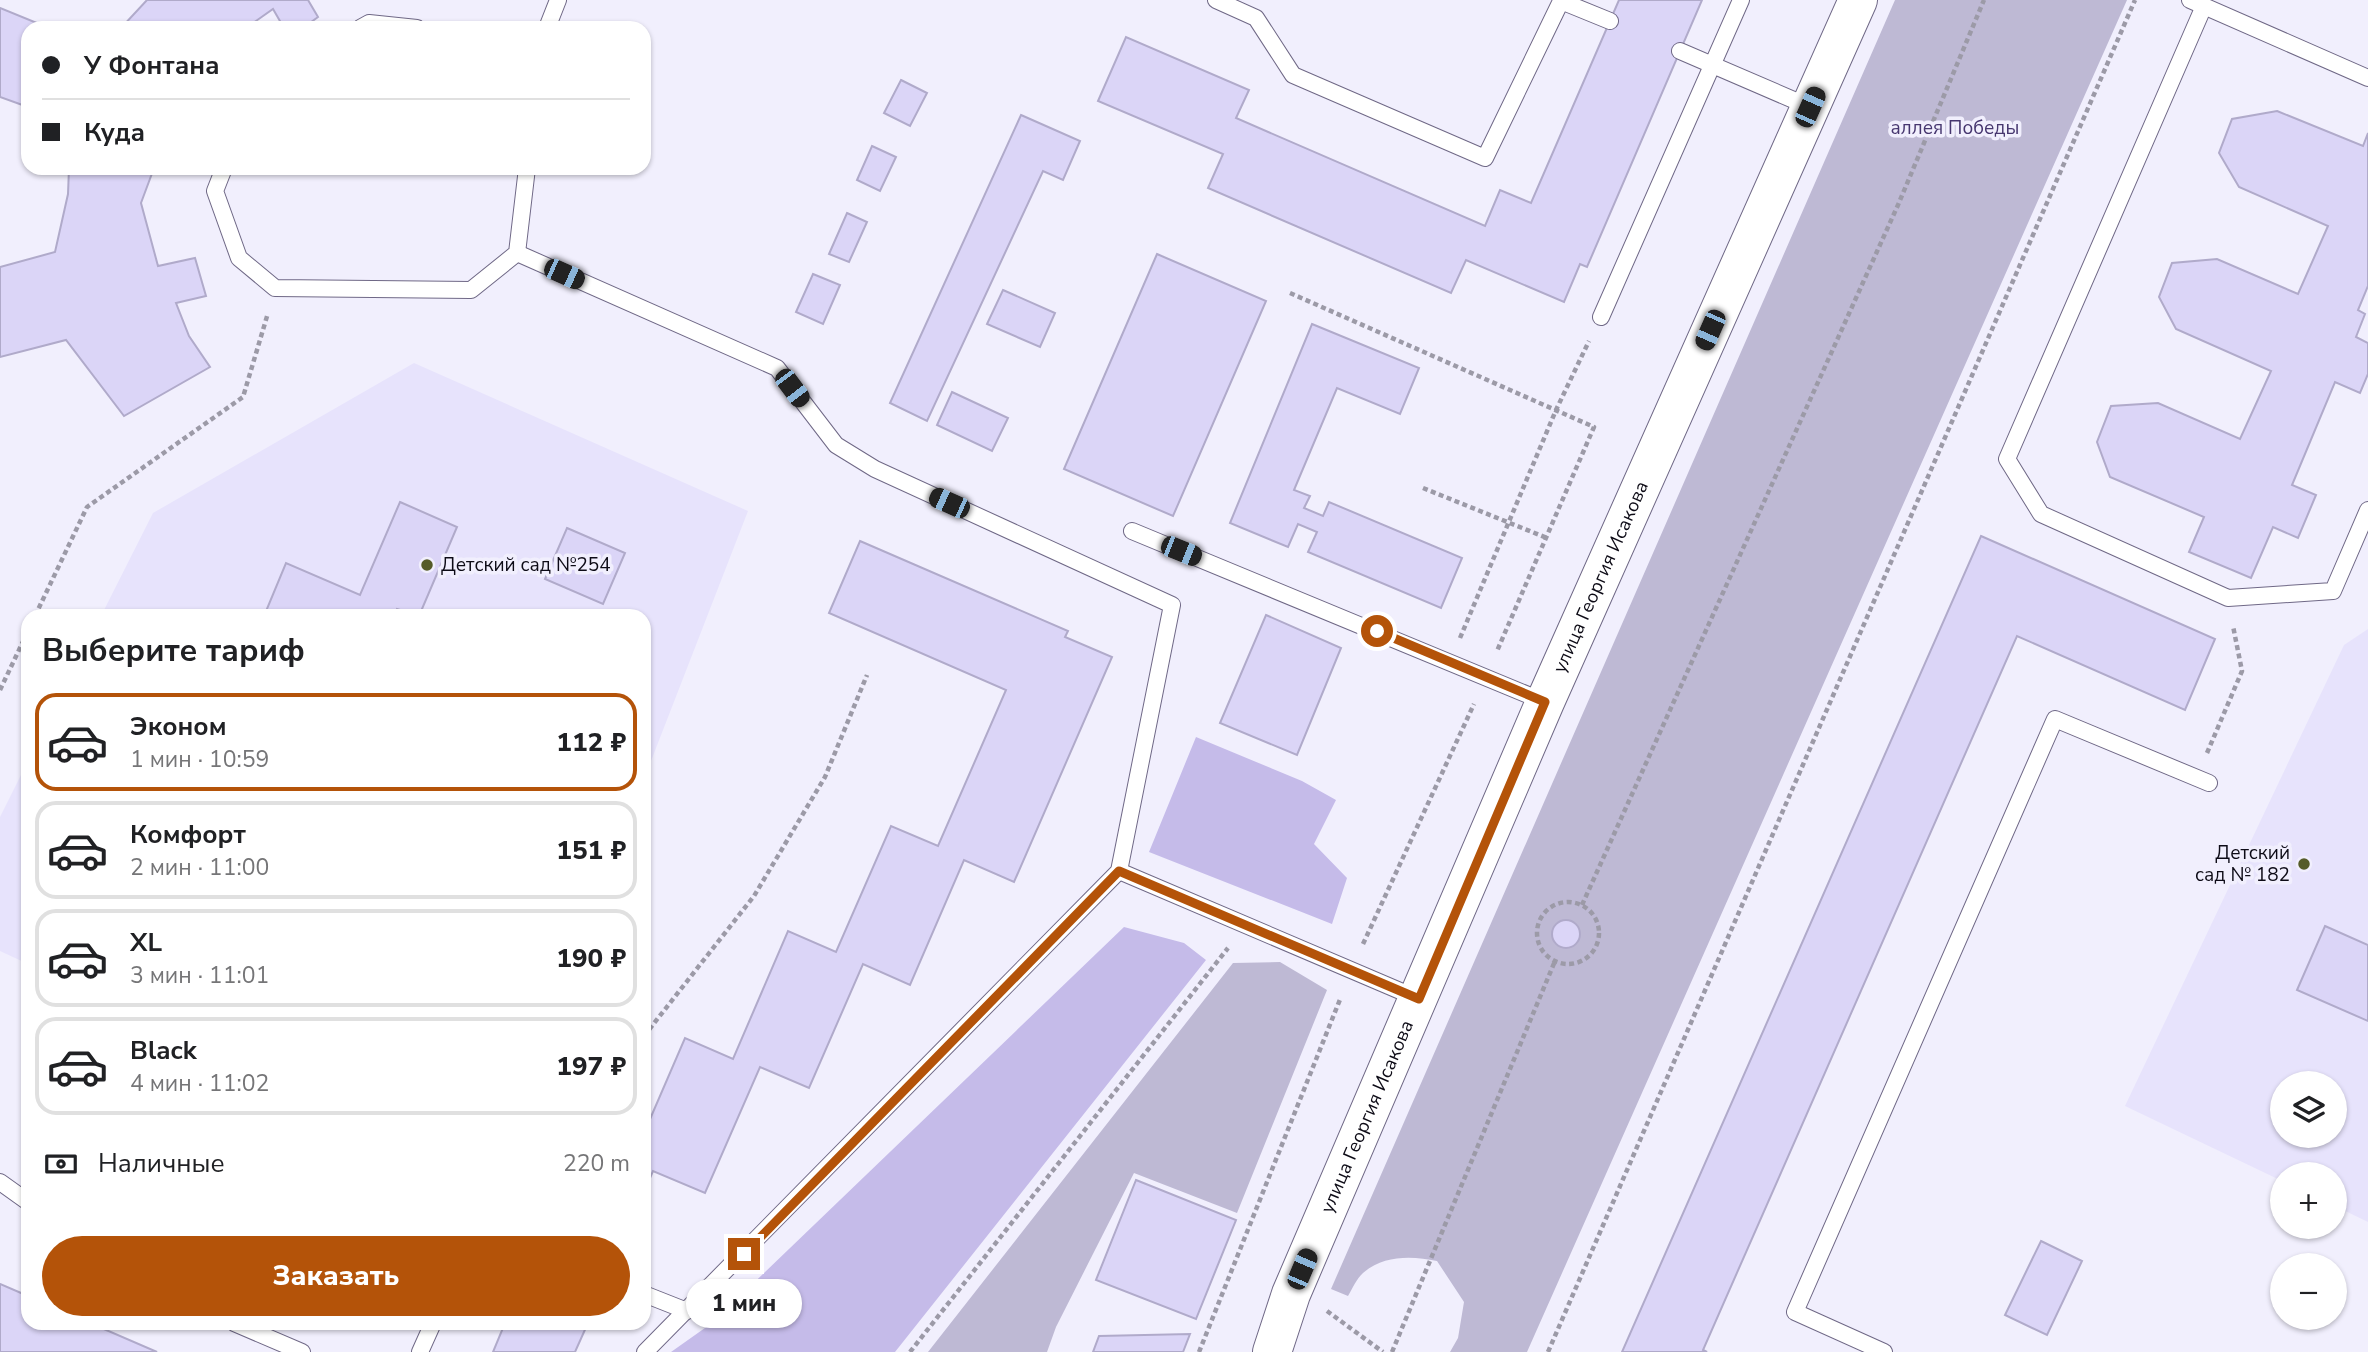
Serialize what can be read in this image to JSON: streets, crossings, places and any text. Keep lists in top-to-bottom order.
{
  "streets": {
    "street": ["улица Георгия Исакова"]
  },
  "parks": ["аллея Победы"],
  "places": ["Детский сад №254", "Детский сад № 182"],
  "page": {
    "banner": ["У Фонтана", "Куда"],
    "heading": "Выберите тариф",
    "list": [
      {
        "name": "Эконом",
        "note": "1 мин · 10:59",
        "value": "112 ₽"
      },
      {
        "name": "Комфорт",
        "note": "2 мин · 11:00",
        "value": "151 ₽"
      },
      {
        "name": "XL",
        "note": "3 мин · 11:01",
        "value": "190 ₽"
      },
      {
        "name": "Black",
        "note": "4 мин · 11:02",
        "value": "197 ₽"
      }
    ],
    "map_buttons": ["+", "−"],
    "pay": ["Наличные", "220 m"],
    "buttons": "Заказать",
    "bubble": "1 мин"
  }
}
